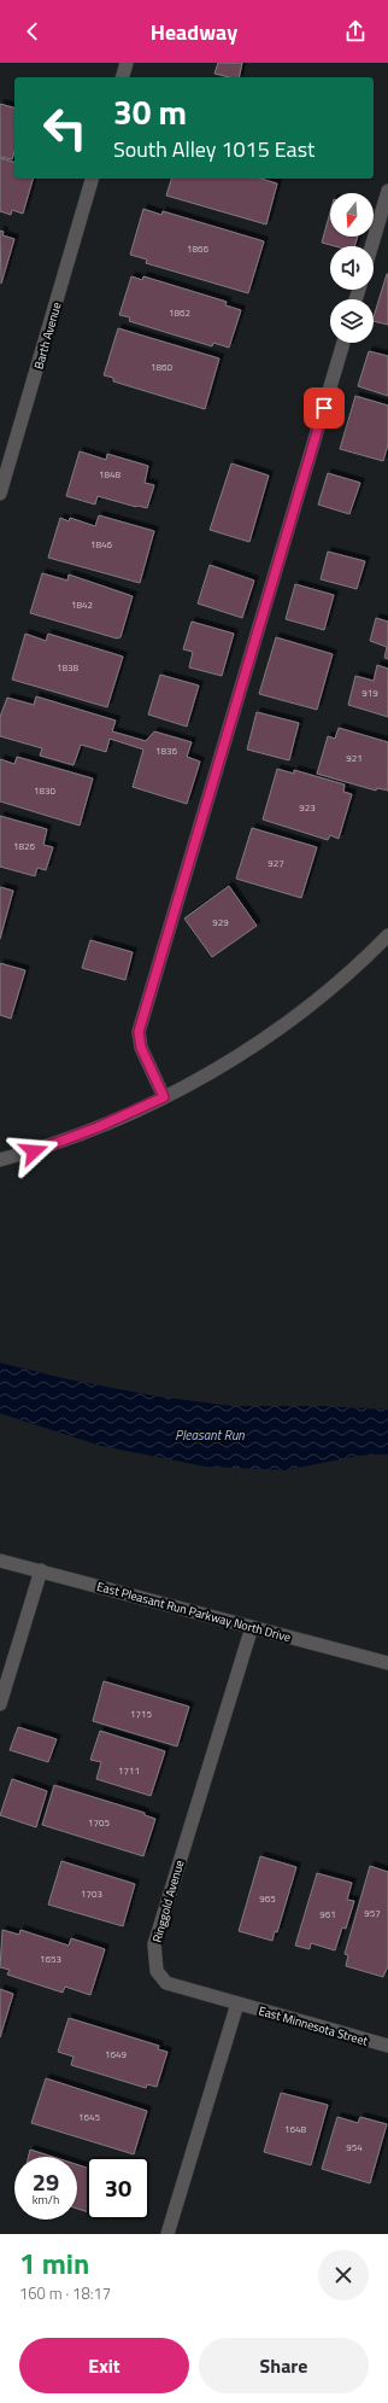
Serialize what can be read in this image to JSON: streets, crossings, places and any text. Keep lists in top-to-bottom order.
{
  "streets": {
    "street": [
      "Barth Avenue",
      "East Pleasant Run Parkway North Drive",
      "Ringgold Avenue",
      "East Minnesota Street"
    ]
  },
  "crossings": [
    ["East Pleasant Run Parkway North Drive", "Ringgold Avenue"],
    ["Ringgold Avenue", "East Minnesota Street"]
  ],
  "water": ["Pleasant Run"],
  "house_numbers": [
    "1866",
    "1862",
    "1860",
    "1848",
    "1846",
    "1842",
    "1838",
    "919",
    "1836",
    "921",
    "1830",
    "923",
    "1826",
    "927",
    "929",
    "1715",
    "1711",
    "1705",
    "1703",
    "965",
    "957",
    "961",
    "1653",
    "1649",
    "1645",
    "1648",
    "954"
  ],
  "north": "bottom",
  "page": {
    "header": "Headway",
    "turn": ["30 m", "South Alley 1015 East"],
    "speed": "29 km/h",
    "limit": "30",
    "heading": ["1 min", "160 m · 18:17"],
    "buttons": ["Exit", "Share"]
  }
}
